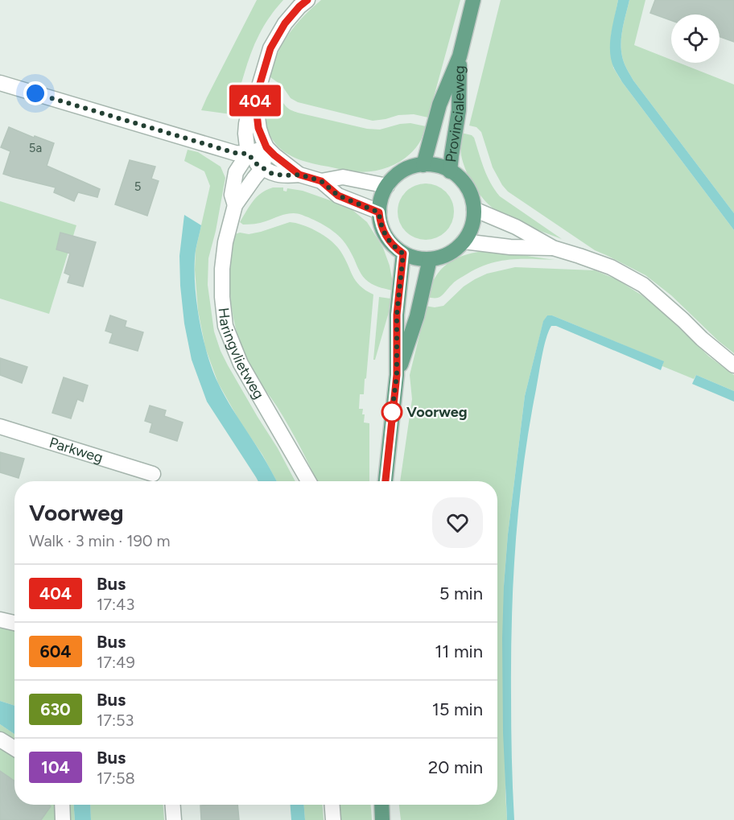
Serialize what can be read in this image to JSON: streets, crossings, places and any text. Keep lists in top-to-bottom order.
{
  "streets": {
    "main road": ["Provincialeweg"],
    "street": ["Haringvlietweg", "Parkweg"]
  },
  "places": ["Voorweg"],
  "lines": ["bus line 404"],
  "house_numbers": ["5a", "5"],
  "page": {
    "on_map": "404",
    "heading": ["Voorweg", "Walk · 3 min · 190 m"],
    "list": [
      {
        "mark": "404",
        "name": "Bus",
        "note": "17:43",
        "value": "5 min"
      },
      {
        "mark": "604",
        "name": "Bus",
        "note": "17:49",
        "value": "11 min"
      },
      {
        "mark": "630",
        "name": "Bus",
        "note": "17:53",
        "value": "15 min"
      },
      {
        "mark": "104",
        "name": "Bus",
        "note": "17:58",
        "value": "20 min"
      }
    ]
  }
}
